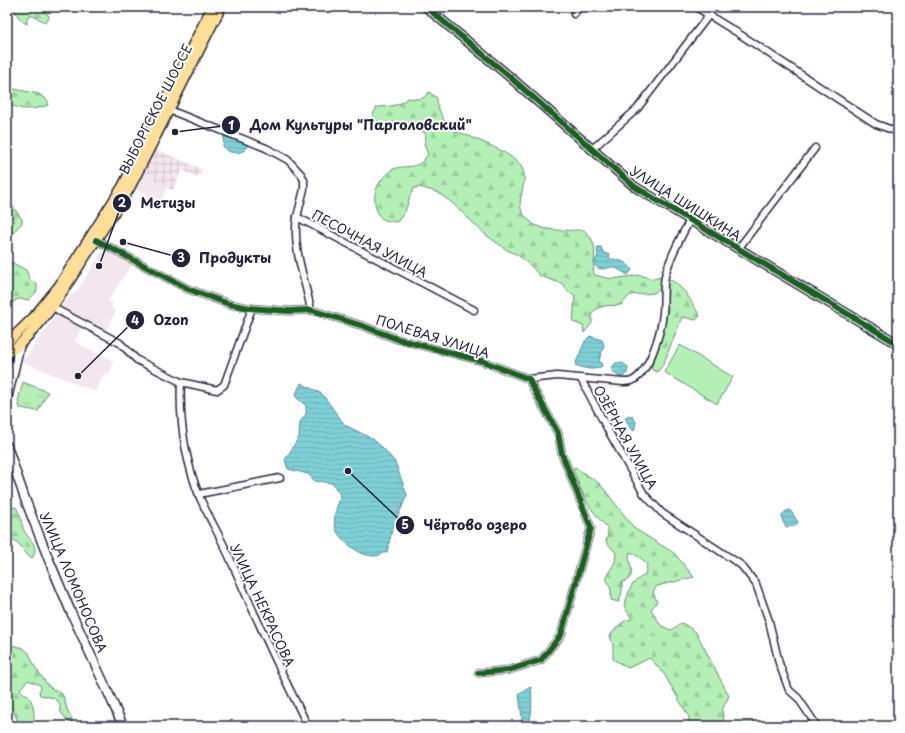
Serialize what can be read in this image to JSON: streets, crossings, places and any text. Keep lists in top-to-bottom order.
{
  "streets": {
    "main road": ["ВЫБОРГСКОЕ ШОССЕ"],
    "street": [
      "УЛИЦА ШИШКИНА",
      "ПЕСОЧНАЯ УЛИЦА",
      "ПОЛЕВАЯ УЛИЦА",
      "ОЗЁРНАЯ УЛИЦА",
      "УЛИЦА ЛОМОНОСОВА",
      "УЛИЦА НЕКРАСОВА"
    ]
  },
  "crossings": [
    ["ВЫБОРГСКОЕ ШОССЕ", "ПЕСОЧНАЯ УЛИЦА"],
    ["ВЫБОРГСКОЕ ШОССЕ", "ПОЛЕВАЯ УЛИЦА"]
  ],
  "places": [
    "Дом Культуры \"Парголовский\"",
    "Продукты",
    "Метизы",
    "Ozon",
    "Чёртово озеро"
  ]
}
